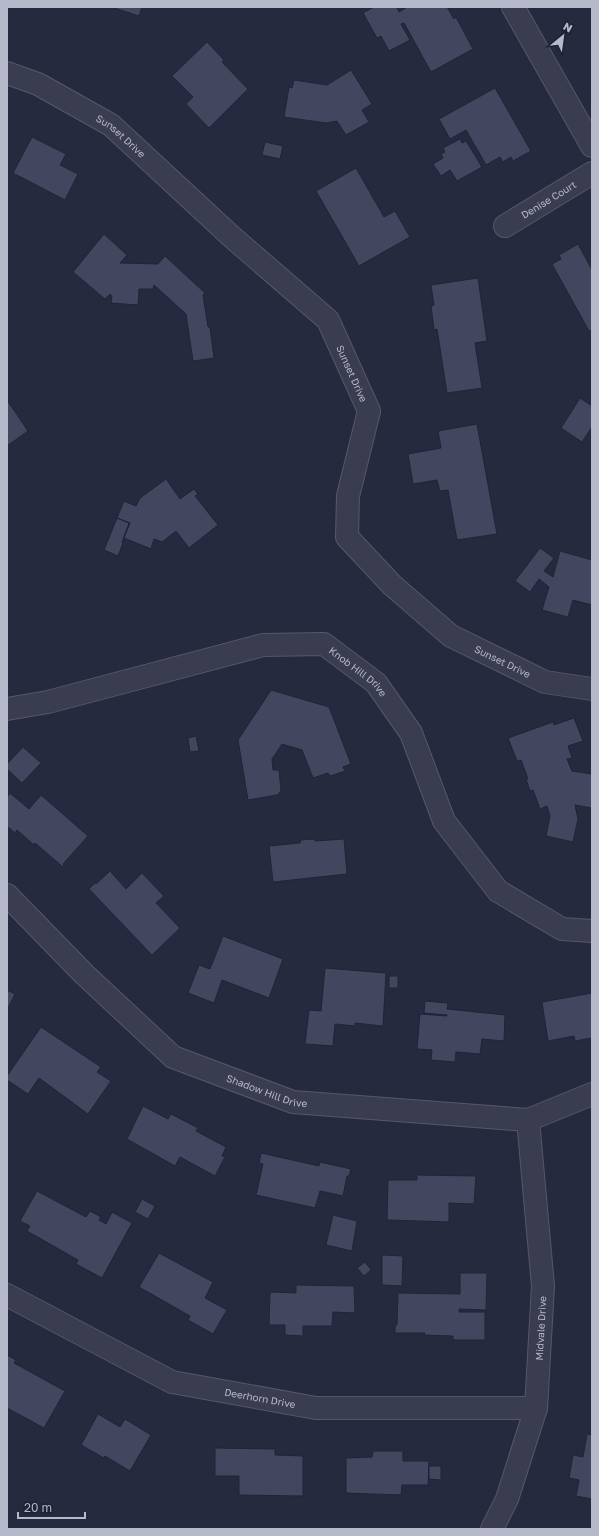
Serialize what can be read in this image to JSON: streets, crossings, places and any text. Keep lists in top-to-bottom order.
{
  "streets": {
    "street": [
      "Sunset Drive",
      "Denise Court",
      "Knob Hill Drive",
      "Shadow Hill Drive",
      "Midvale Drive",
      "Deerhorn Drive"
    ]
  },
  "crossings": [
    ["Shadow Hill Drive", "Midvale Drive"],
    ["Midvale Drive", "Deerhorn Drive"]
  ],
  "scale_bar": "20 m",
  "north": "top right"
}
